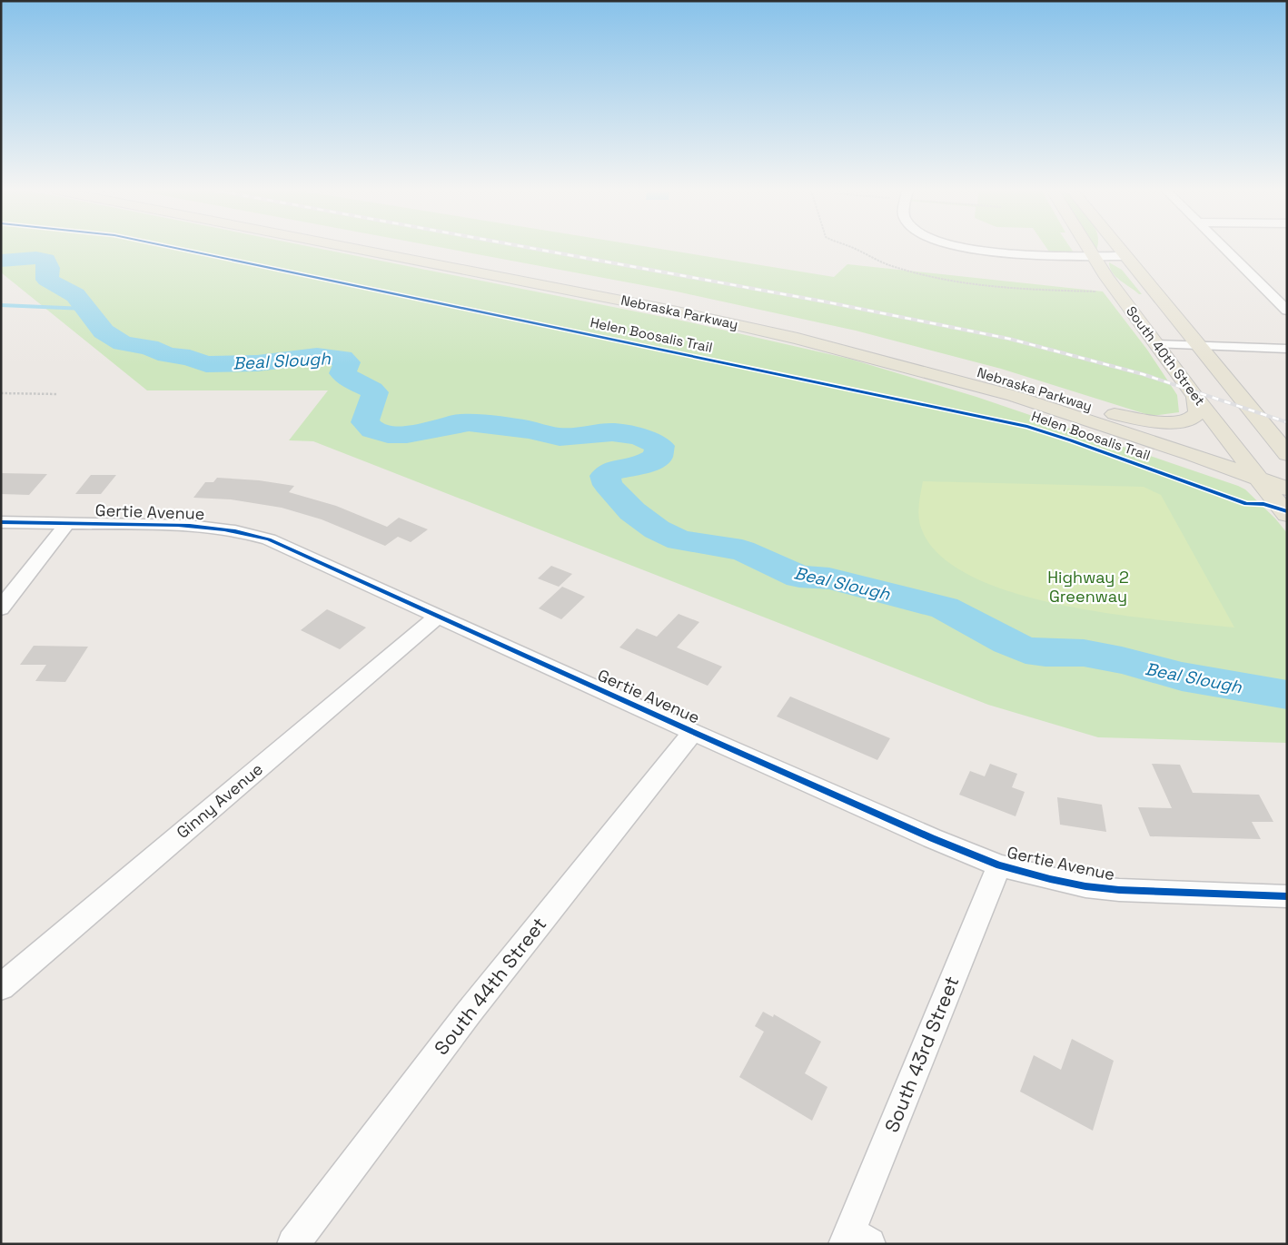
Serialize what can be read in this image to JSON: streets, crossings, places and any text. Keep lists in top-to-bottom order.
{
  "streets": {
    "main road": ["Nebraska Parkway", "South 40th Street"],
    "street": [
      "Gertie Avenue",
      "Ginny Avenue",
      "South 44th Street",
      "South 43rd Street"
    ],
    "cycle path": ["Helen Boosalis Trail"]
  },
  "crossings": [
    ["Nebraska Parkway", "South 40th Street"],
    ["Gertie Avenue", "Ginny Avenue"],
    ["Gertie Avenue", "South 44th Street"],
    ["Gertie Avenue", "South 43rd Street"]
  ],
  "water": ["Beal Slough"],
  "parks": ["Highway 2 Greenway"]
}
